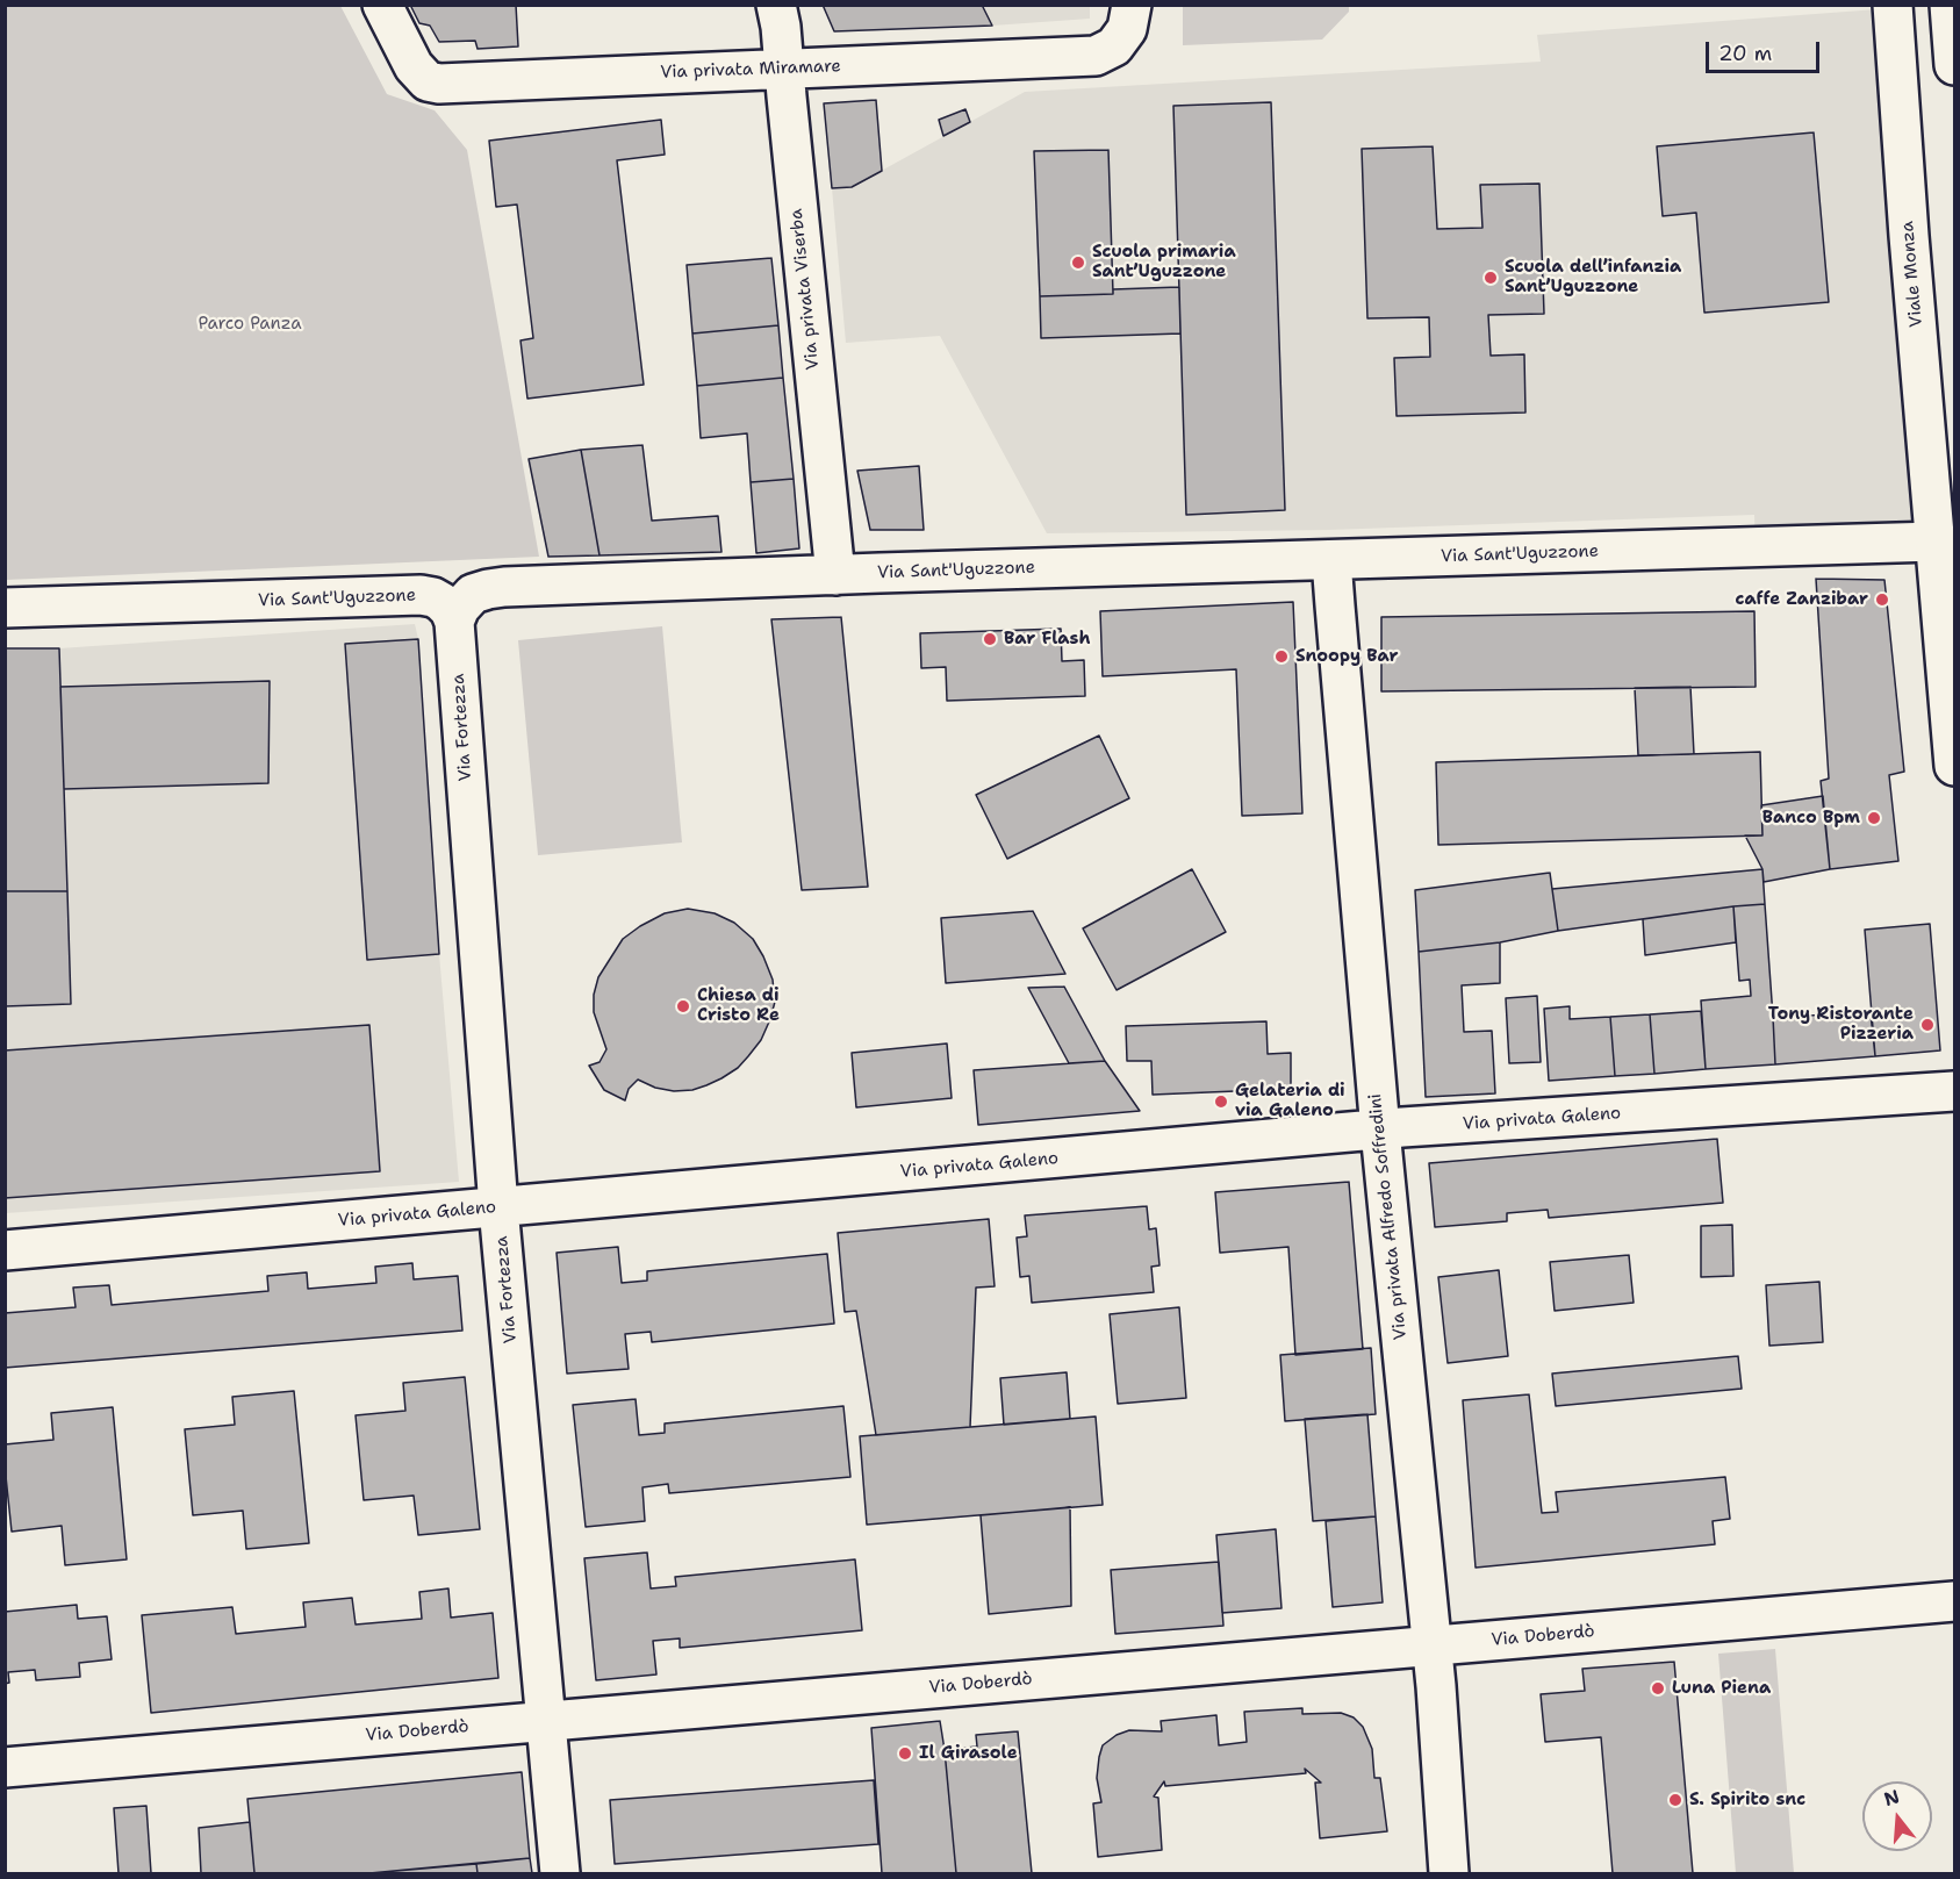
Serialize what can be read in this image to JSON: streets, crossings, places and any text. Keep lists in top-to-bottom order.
{
  "streets": {
    "street": [
      "Via privata Miramare",
      "Viale Monza",
      "Via privata Viserba",
      "Via Sant'Uguzzone",
      "Via Fortezza",
      "Via privata Galeno",
      "Via privata Alfredo Soffredini",
      "Via Doberdò"
    ]
  },
  "crossings": [
    ["Via privata Miramare", "Via privata Viserba"],
    ["Viale Monza", "Via Sant'Uguzzone"],
    ["Via privata Viserba", "Via Sant'Uguzzone"],
    ["Via Sant'Uguzzone", "Via Fortezza"],
    ["Via Sant'Uguzzone", "Via privata Alfredo Soffredini"],
    ["Via Fortezza", "Via privata Galeno"],
    ["Via Fortezza", "Via Doberdò"],
    ["Via privata Galeno", "Via privata Alfredo Soffredini"],
    ["Via privata Alfredo Soffredini", "Via Doberdò"]
  ],
  "parks": ["Parco Panza"],
  "places": [
    "Scuola primaria Sant’Uguzzone",
    "Scuola dell’infanzia Sant’Uguzzone",
    "caffe Zanzibar",
    "Bar Flash",
    "Snoopy Bar",
    "Banco Bpm",
    "Chiesa di Cristo Re",
    "Tony Ristorante Pizzeria",
    "Gelateria di via Galeno",
    "Luna Piena",
    "Il Girasole",
    "S. Spirito snc"
  ],
  "scale_bar": "20 m",
  "north": "top"
}
